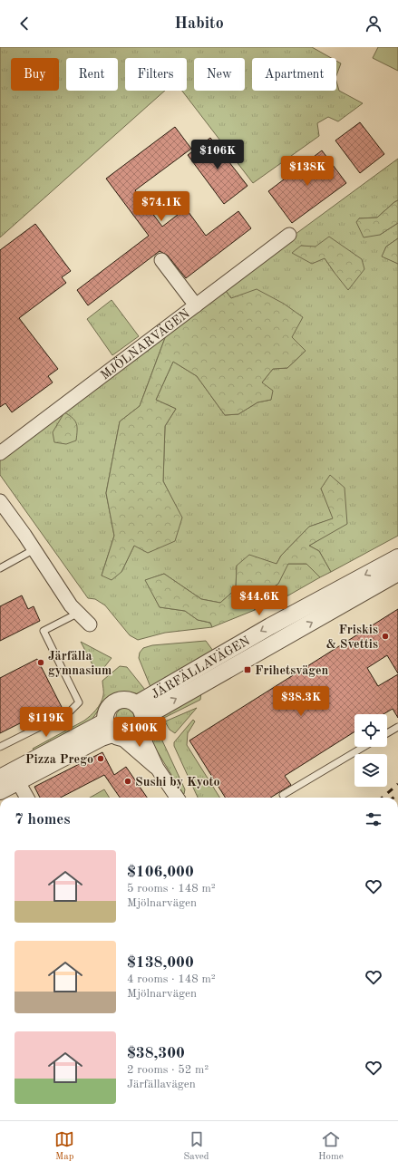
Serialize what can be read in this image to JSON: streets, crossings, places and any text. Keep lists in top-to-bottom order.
{
  "streets": {
    "street": ["MJÖLNARVÄGEN", "JÄRFÄLLAVÄGEN"]
  },
  "places": {
    "other": [
      "Friskis & Svettis",
      "Järfälla gymnasium",
      "Pizza Prego",
      "Sushi by Kyoto"
    ],
    "transit": ["Frihetsvägen"]
  },
  "page": {
    "header": "Habito",
    "chip": [
      "Buy",
      "Rent",
      "Filters",
      "New",
      "Apartment"
    ],
    "price": [
      "$106K",
      "$138K",
      "$74.1K",
      "$44.6K",
      "$38.3K",
      "$119K",
      "$100K"
    ],
    "heading": "7 homes",
    "list": [
      {
        "name": "$106,000",
        "note": "5 rooms · 148 m² · Mjölnarvägen"
      },
      {
        "name": "$138,000",
        "note": "4 rooms · 148 m² · Mjölnarvägen"
      },
      {
        "name": "$38,300",
        "note": "2 rooms · 52 m² · Järfällavägen"
      }
    ],
    "tabs": ["Map", "Saved", "Home"]
  }
}
